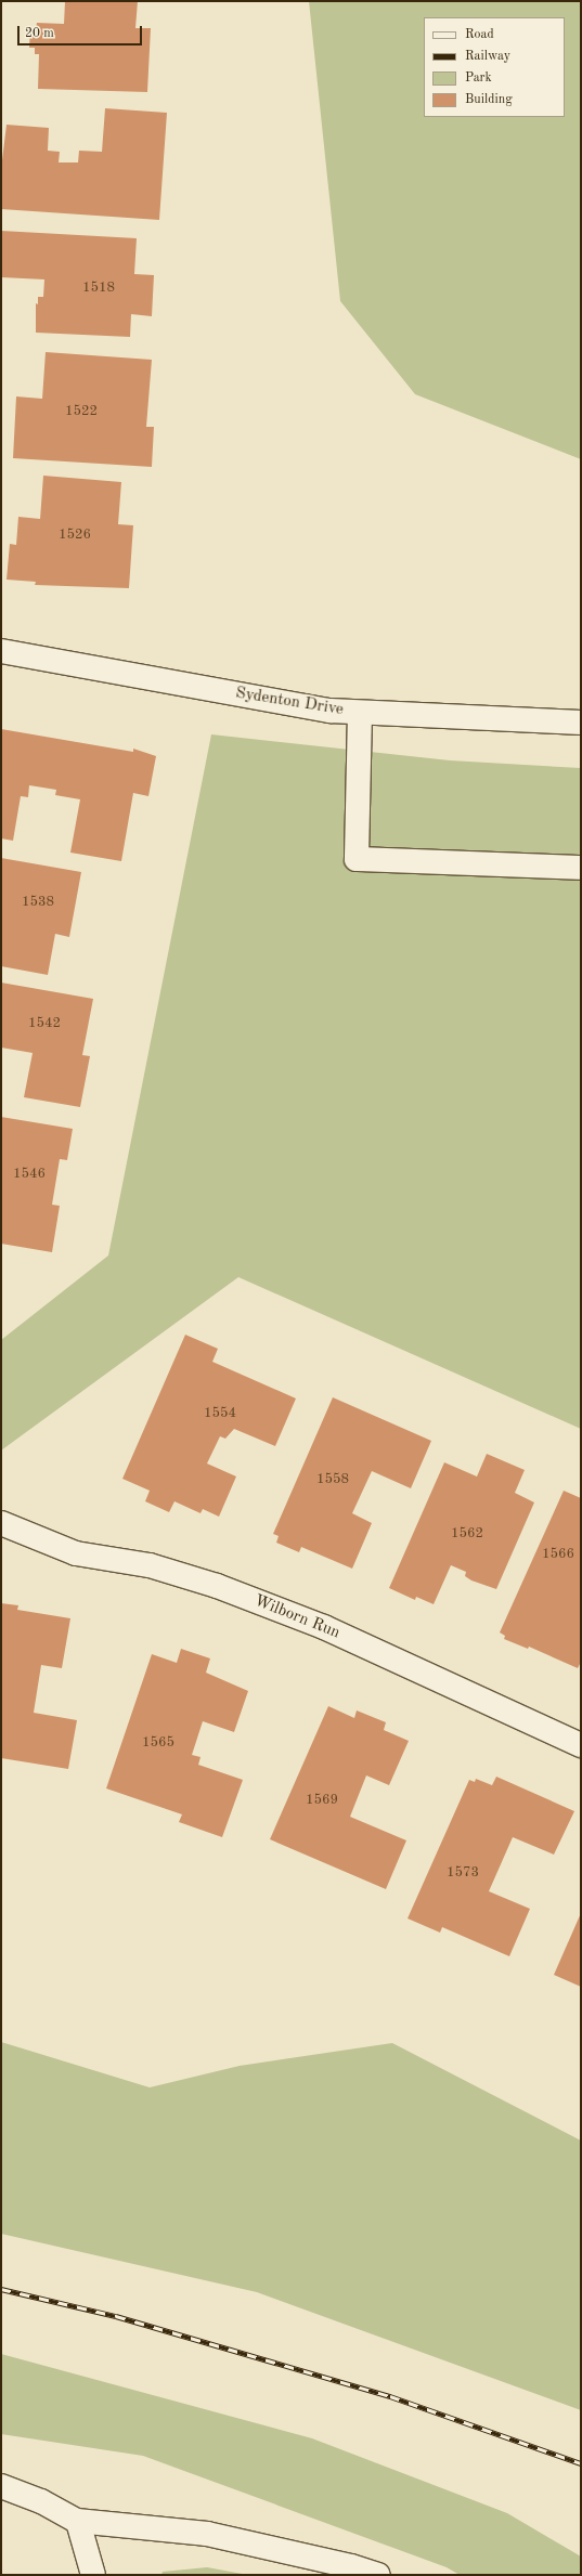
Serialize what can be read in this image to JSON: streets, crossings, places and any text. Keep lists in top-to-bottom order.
{
  "streets": {
    "street": ["Sydenton Drive", "Wilborn Run"]
  },
  "house_numbers": [
    "1518",
    "1522",
    "1526",
    "1538",
    "1542",
    "1546",
    "1554",
    "1558",
    "1562",
    "1566",
    "1565",
    "1569",
    "1573"
  ],
  "legend": [
    "Road",
    "Railway",
    "Park",
    "Building"
  ],
  "scale_bar": "20 m"
}
